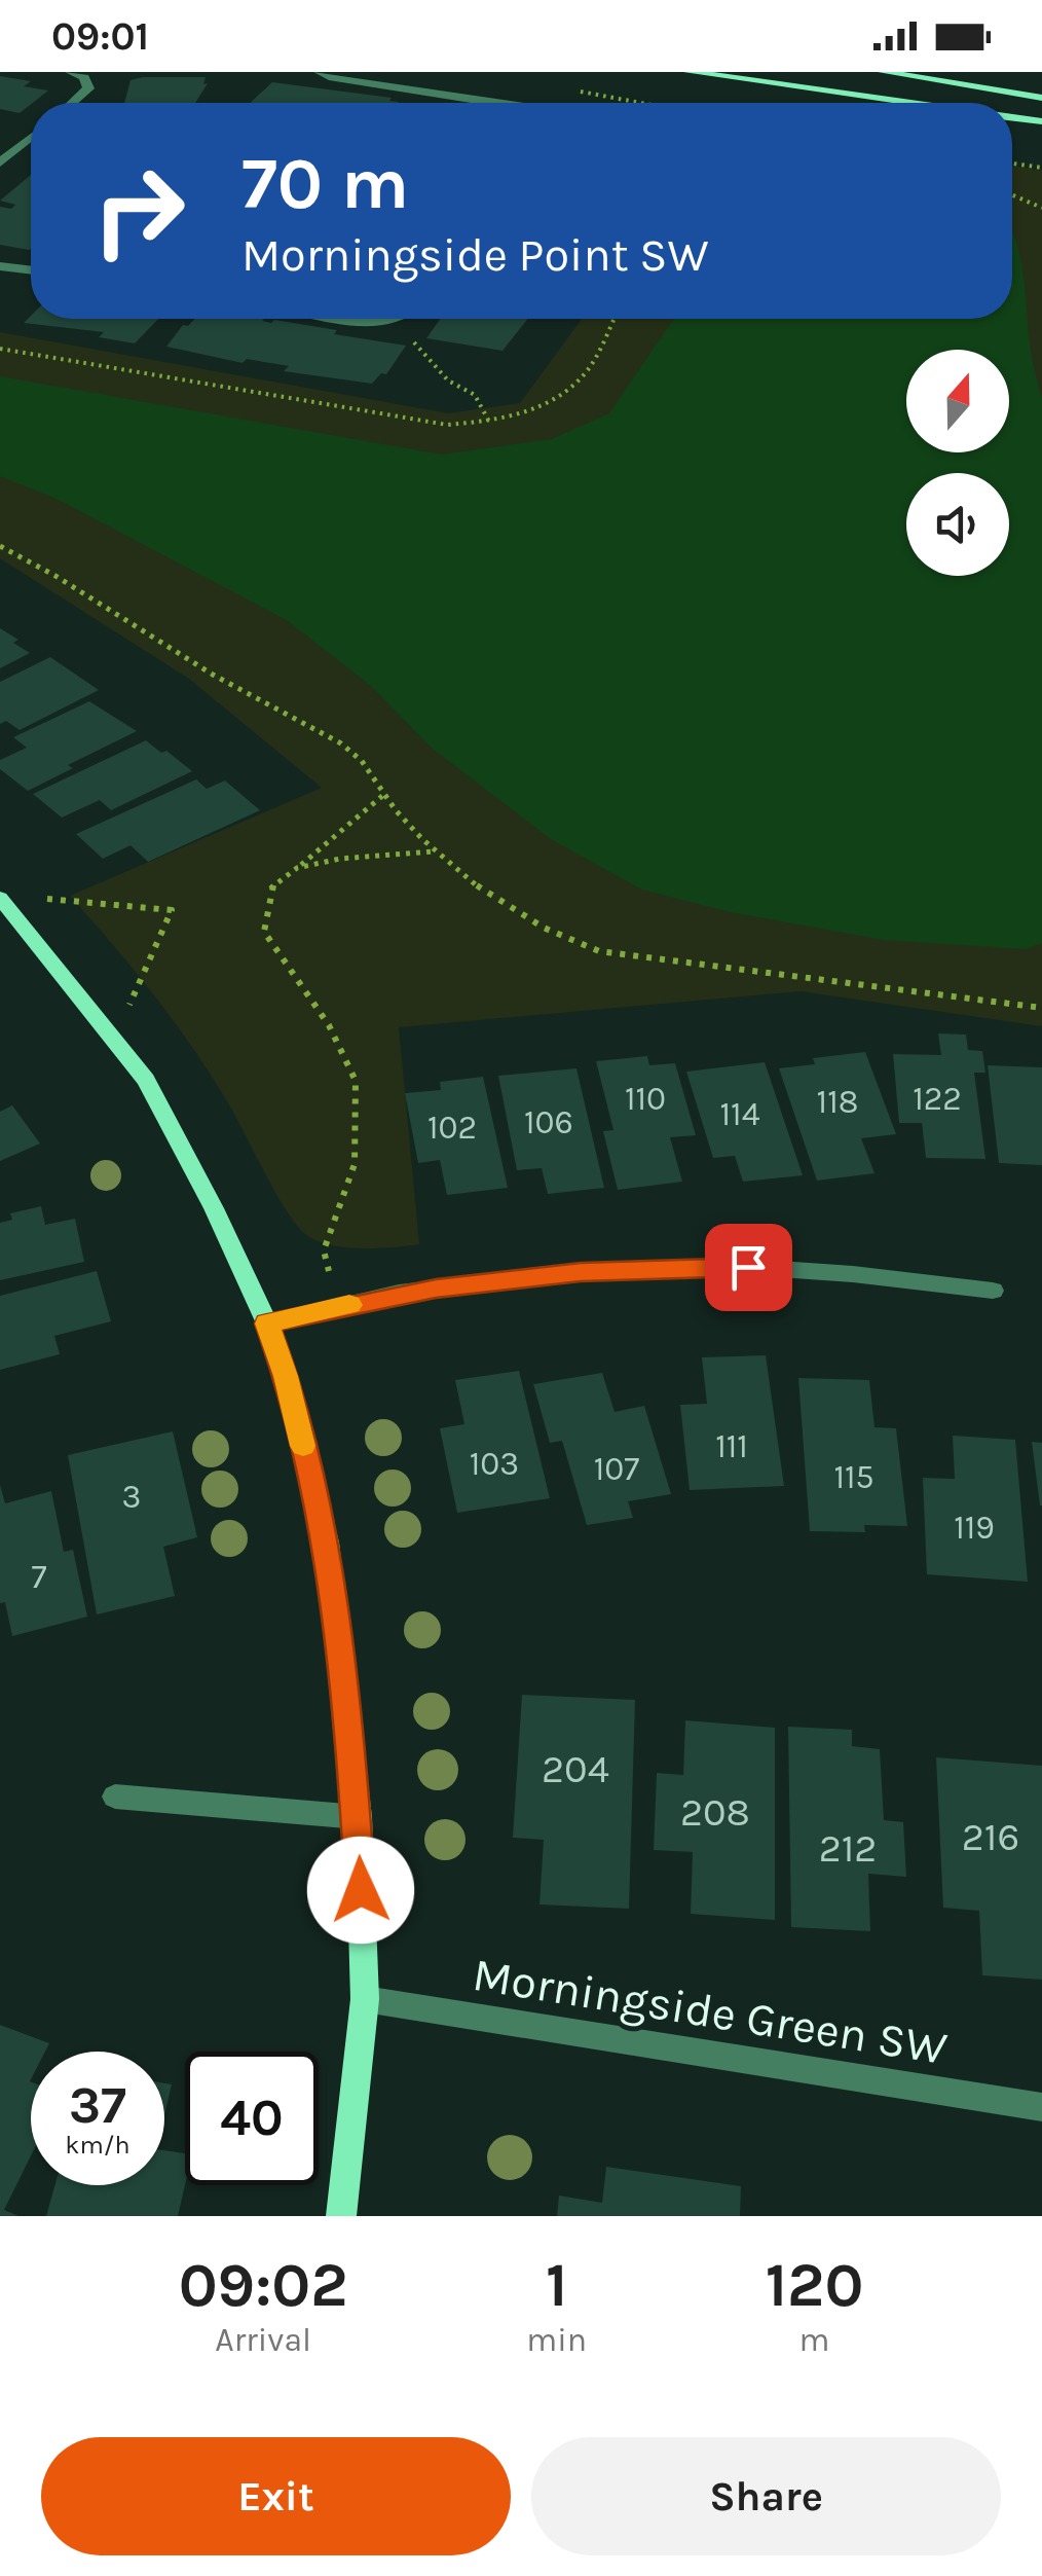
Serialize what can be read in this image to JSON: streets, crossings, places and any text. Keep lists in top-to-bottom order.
{
  "streets": {
    "street": ["Morningside Green SW"]
  },
  "house_numbers": [
    "110",
    "122",
    "118",
    "114",
    "106",
    "102",
    "111",
    "103",
    "107",
    "115",
    "3",
    "119",
    "7",
    "204",
    "208",
    "216",
    "212"
  ],
  "north": "top",
  "page": {
    "status": "09:01",
    "turn": ["70 m", "Morningside Point SW"],
    "speed": "37 km/h",
    "limit": "40",
    "eta": [
      "09:02",
      "Arrival",
      "1",
      "min",
      "120",
      "m"
    ],
    "buttons": ["Exit", "Share"]
  }
}
